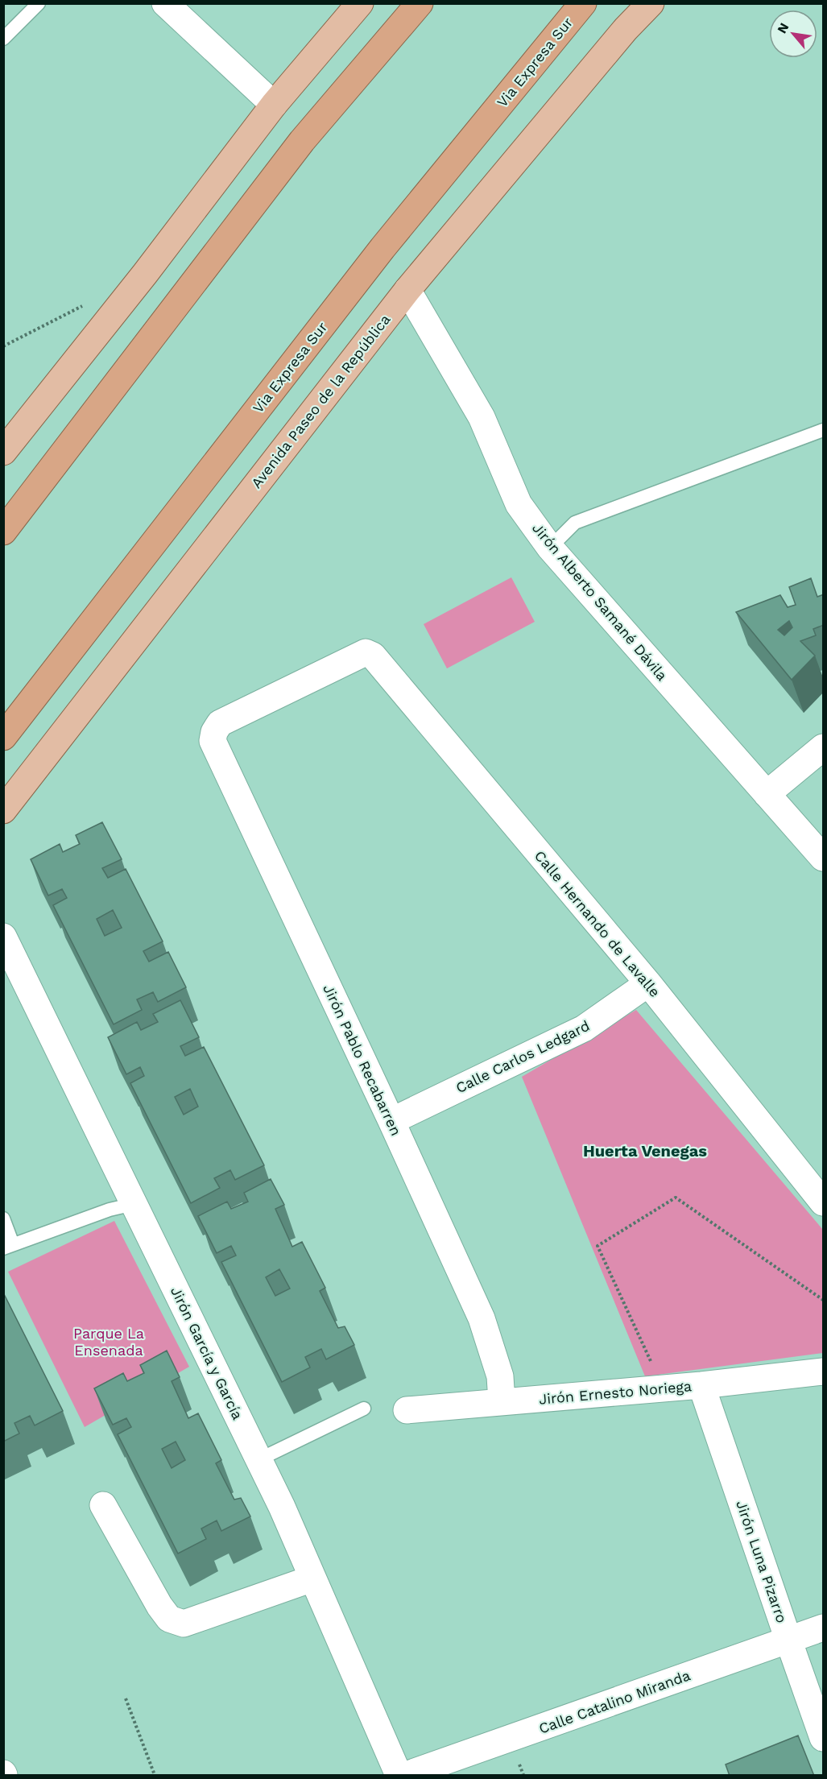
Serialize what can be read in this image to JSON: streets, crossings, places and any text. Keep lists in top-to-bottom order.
{
  "streets": {
    "highway": ["Via Expresa Sur"],
    "main road": ["Avenida Paseo de la República"],
    "street": [
      "Jirón Alberto Samané Dávila",
      "Calle Hernando de Lavalle",
      "Calle Carlos Ledgard",
      "Jirón Pablo Recabarren",
      "Jirón García y García",
      "Jirón Ernesto Noriega",
      "Jirón Luna Pizarro",
      "Calle Catalino Miranda"
    ]
  },
  "crossings": [
    ["Avenida Paseo de la República", "Jirón Alberto Samané Dávila"],
    ["Calle Hernando de Lavalle", "Calle Carlos Ledgard"],
    ["Calle Hernando de Lavalle", "Jirón Pablo Recabarren"],
    ["Calle Carlos Ledgard", "Jirón Pablo Recabarren"],
    ["Jirón Pablo Recabarren", "Jirón Ernesto Noriega"],
    ["Jirón Ernesto Noriega", "Jirón Luna Pizarro"],
    ["Jirón Luna Pizarro", "Calle Catalino Miranda"]
  ],
  "districts": ["Huerta Venegas"],
  "parks": ["Parque La Ensenada"],
  "north": "top left"
}
